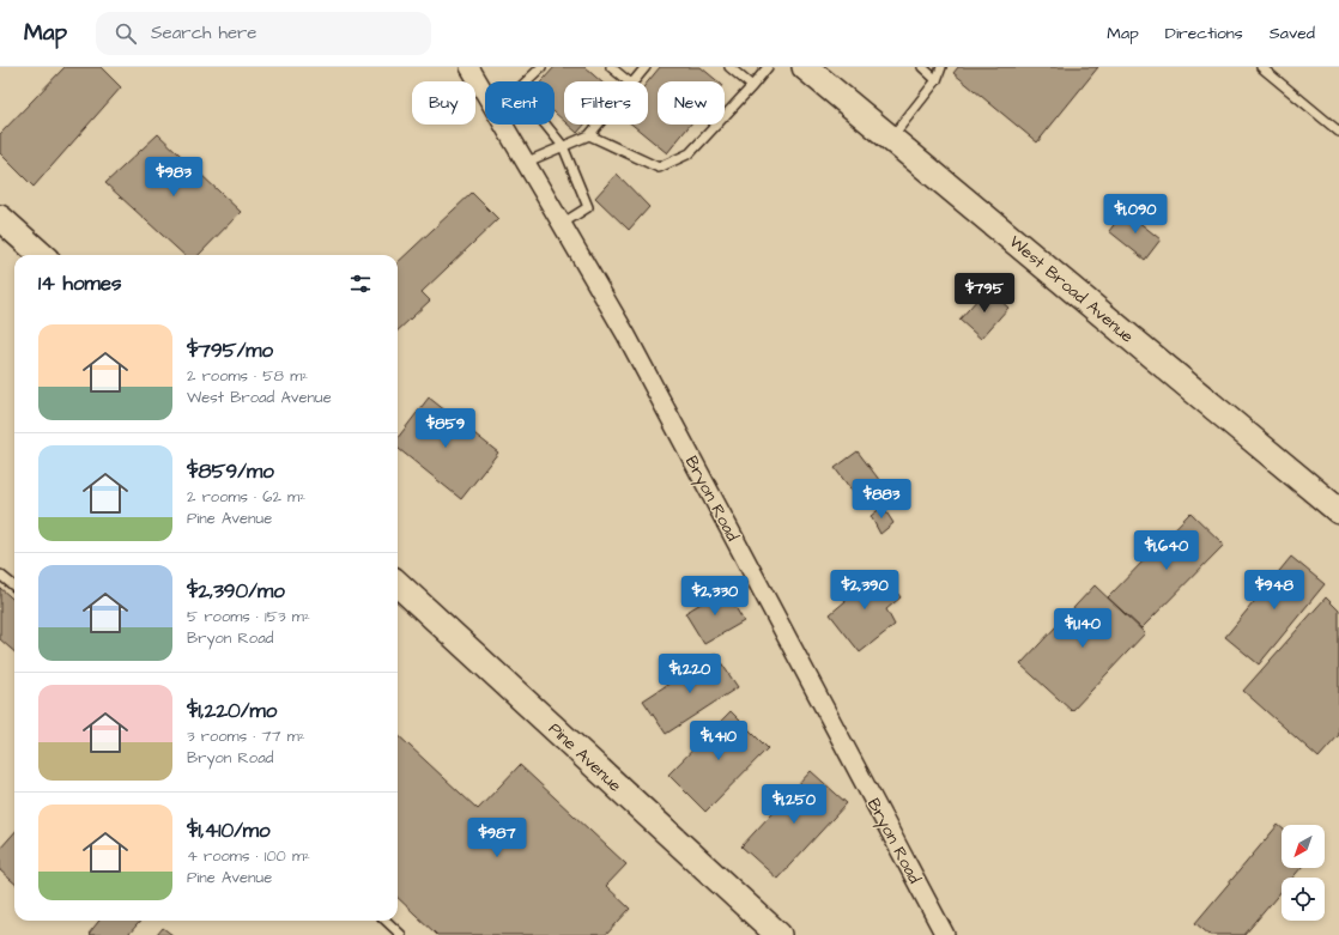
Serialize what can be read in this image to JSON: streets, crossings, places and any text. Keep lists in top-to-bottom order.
{
  "streets": {
    "main road": ["West Broad Avenue", "Pine Avenue"],
    "street": ["Bryon Road"]
  },
  "north": "bottom left",
  "page": {
    "header": "Map",
    "search": "Search here",
    "nav": ["Map", "Directions", "Saved"],
    "chip": [
      "Buy",
      "Rent",
      "Filters",
      "New"
    ],
    "price": [
      "$983",
      "$1,090",
      "$795",
      "$859",
      "$883",
      "$1,640",
      "$2,390",
      "$948",
      "$2,330",
      "$1,140",
      "$1,220",
      "$1,410",
      "$1,250",
      "$987"
    ],
    "heading": "14 homes",
    "list": [
      {
        "name": "$795/mo",
        "note": "2 rooms · 58 m² · West Broad Avenue"
      },
      {
        "name": "$859/mo",
        "note": "2 rooms · 62 m² · Pine Avenue"
      },
      {
        "name": "$2,390/mo",
        "note": "5 rooms · 153 m² · Bryon Road"
      },
      {
        "name": "$1,220/mo",
        "note": "3 rooms · 77 m² · Bryon Road"
      },
      {
        "name": "$1,410/mo",
        "note": "4 rooms · 100 m² · Pine Avenue"
      }
    ]
  }
}
